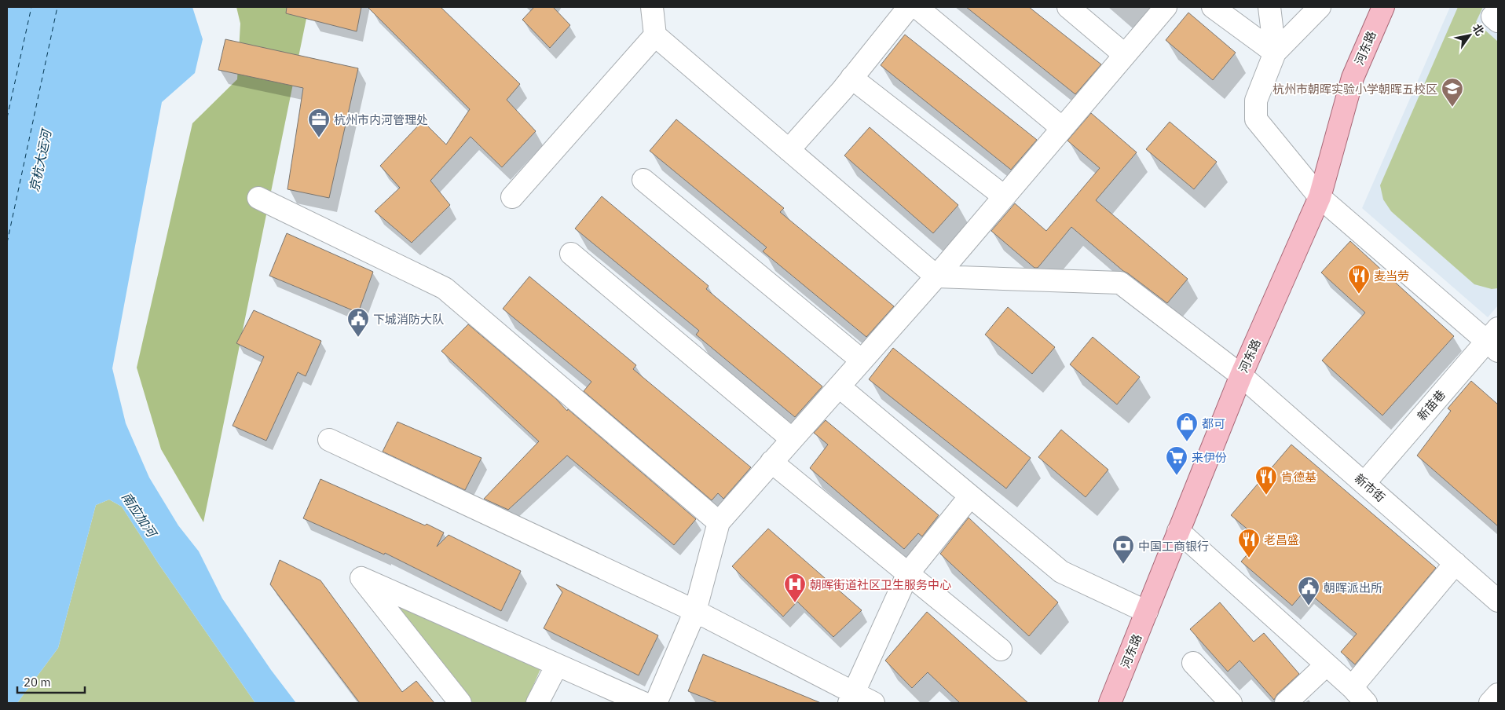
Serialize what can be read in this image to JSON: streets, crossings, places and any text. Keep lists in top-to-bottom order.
{
  "streets": {
    "main road": ["河东路"],
    "street": ["新苗巷", "新市街"]
  },
  "crossings": [
    ["河东路", "新市街"],
    ["新苗巷", "新市街"]
  ],
  "water": ["京杭大运河", "南应加河"],
  "places": {
    "school or university": ["杭州市朝晖实验小学朝晖五校区"],
    "office": ["杭州市内河管理处"],
    "restaurant": ["麦当劳", "肯德基", "老昌盛"],
    "public building": ["下城消防大队", "朝晖派出所"],
    "shop": ["都可"],
    "supermarket": ["来伊份"],
    "bank": ["中国工商银行"],
    "hospital": ["朝晖街道社区卫生服务中心"]
  },
  "scale_bar": "20 m",
  "north": "top right"
}
